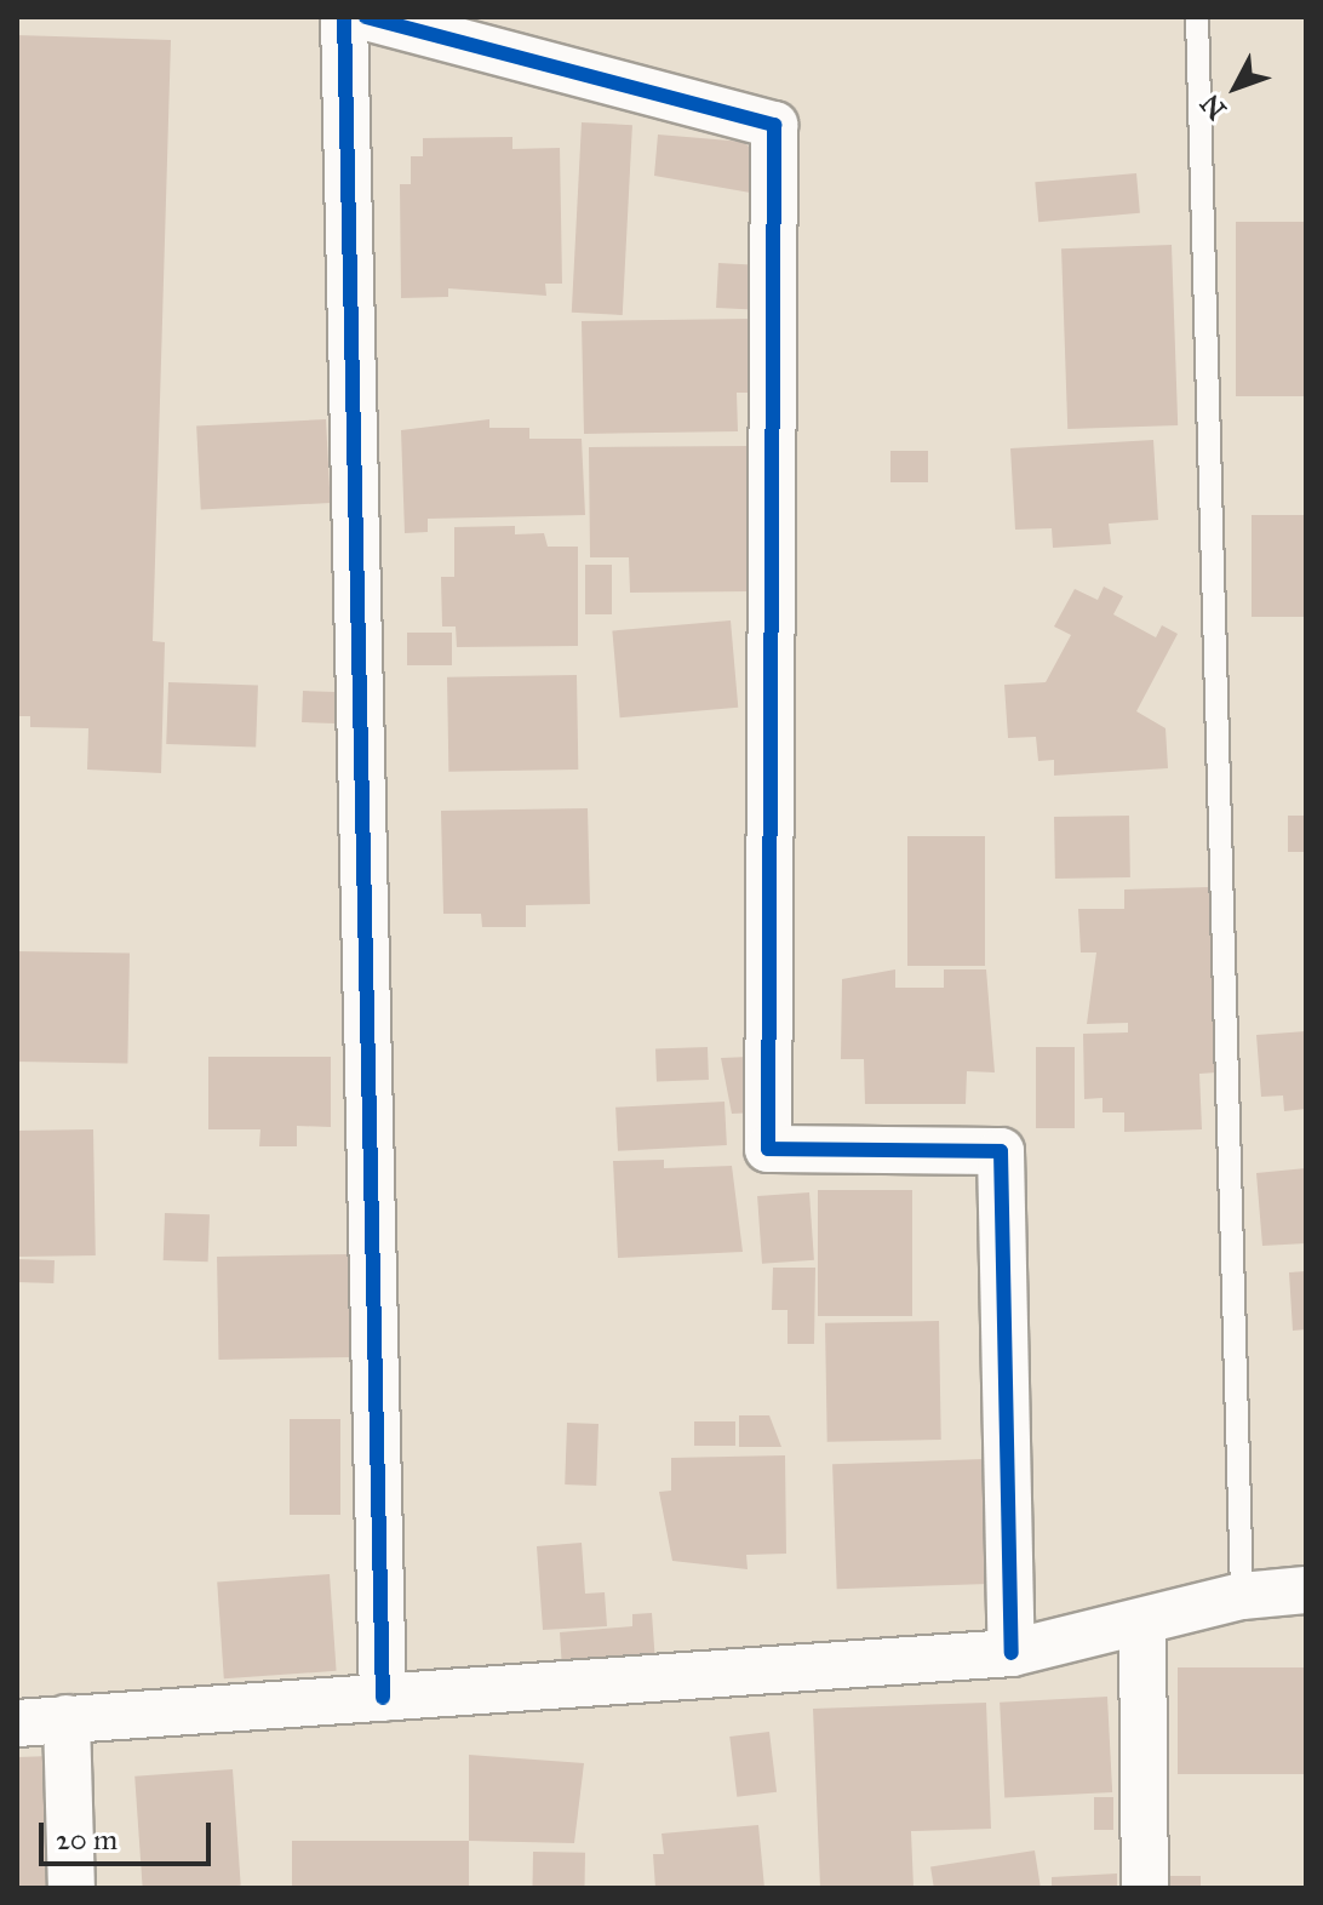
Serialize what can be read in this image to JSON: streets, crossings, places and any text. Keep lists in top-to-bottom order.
{
  "scale_bar": "20 m",
  "north": "bottom left"
}
